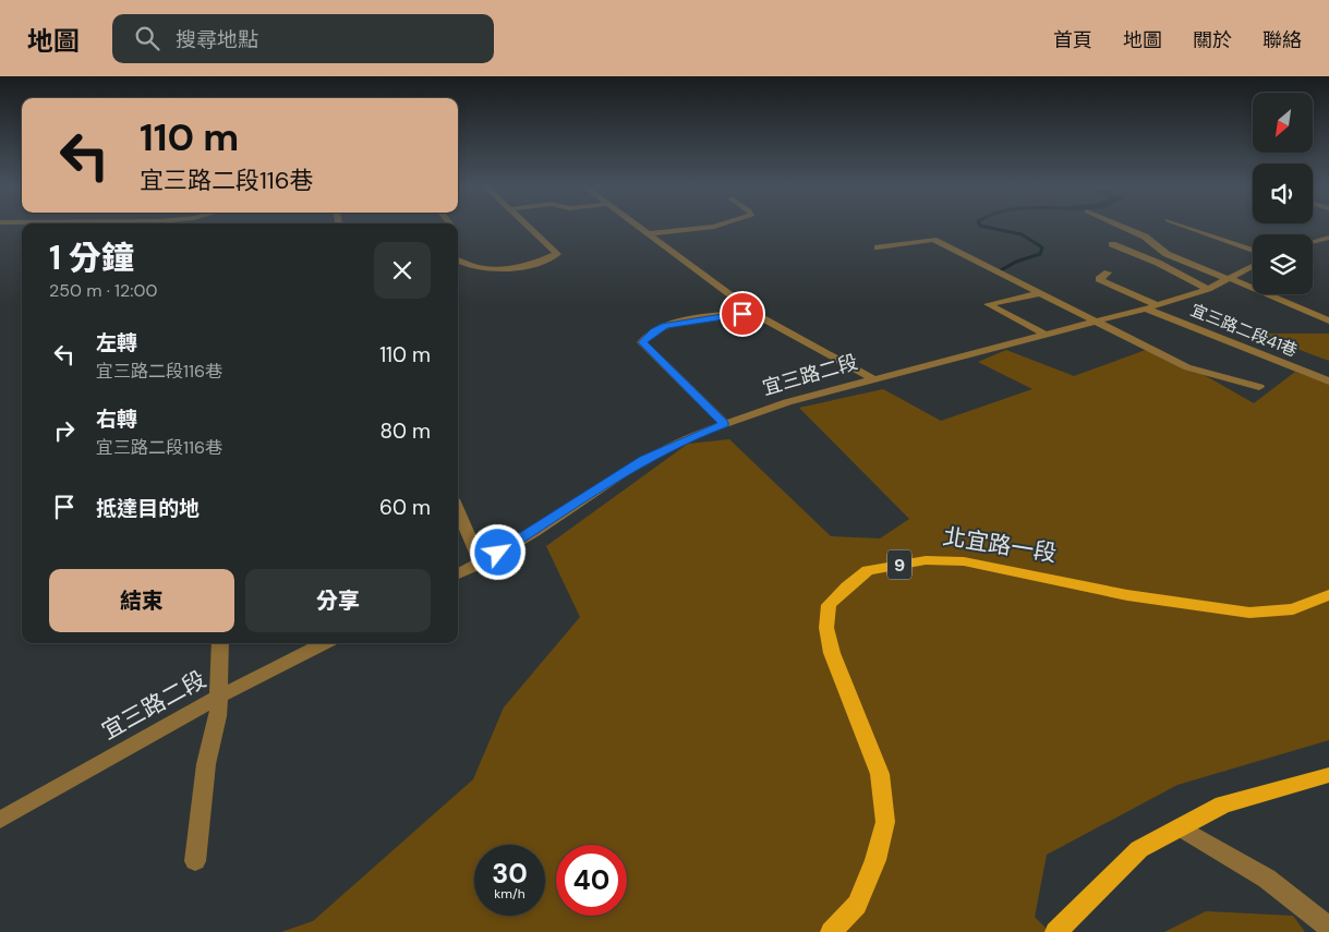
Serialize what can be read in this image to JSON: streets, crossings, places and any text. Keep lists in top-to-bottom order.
{
  "streets": {
    "main road": ["北宜路一段", "9"],
    "street": ["宜三路二段41巷", "宜三路二段"]
  },
  "crossings": [
    ["宜三路二段41巷", "宜三路二段"]
  ],
  "north": "bottom left",
  "page": {
    "header": "地圖",
    "search": "搜尋地點",
    "nav": [
      "首頁",
      "地圖",
      "關於",
      "聯絡"
    ],
    "turn": ["110 m", "宜三路二段116巷"],
    "heading": ["1 分鐘", "250 m · 12:00"],
    "list": [
      {
        "name": "左轉",
        "note": "宜三路二段116巷",
        "value": "110 m"
      },
      {
        "name": "右轉",
        "note": "宜三路二段116巷",
        "value": "80 m"
      },
      {
        "name": "抵達目的地",
        "value": "60 m"
      }
    ],
    "buttons": ["結束", "分享"],
    "speed": "30 km/h",
    "limit": "40"
  }
}
